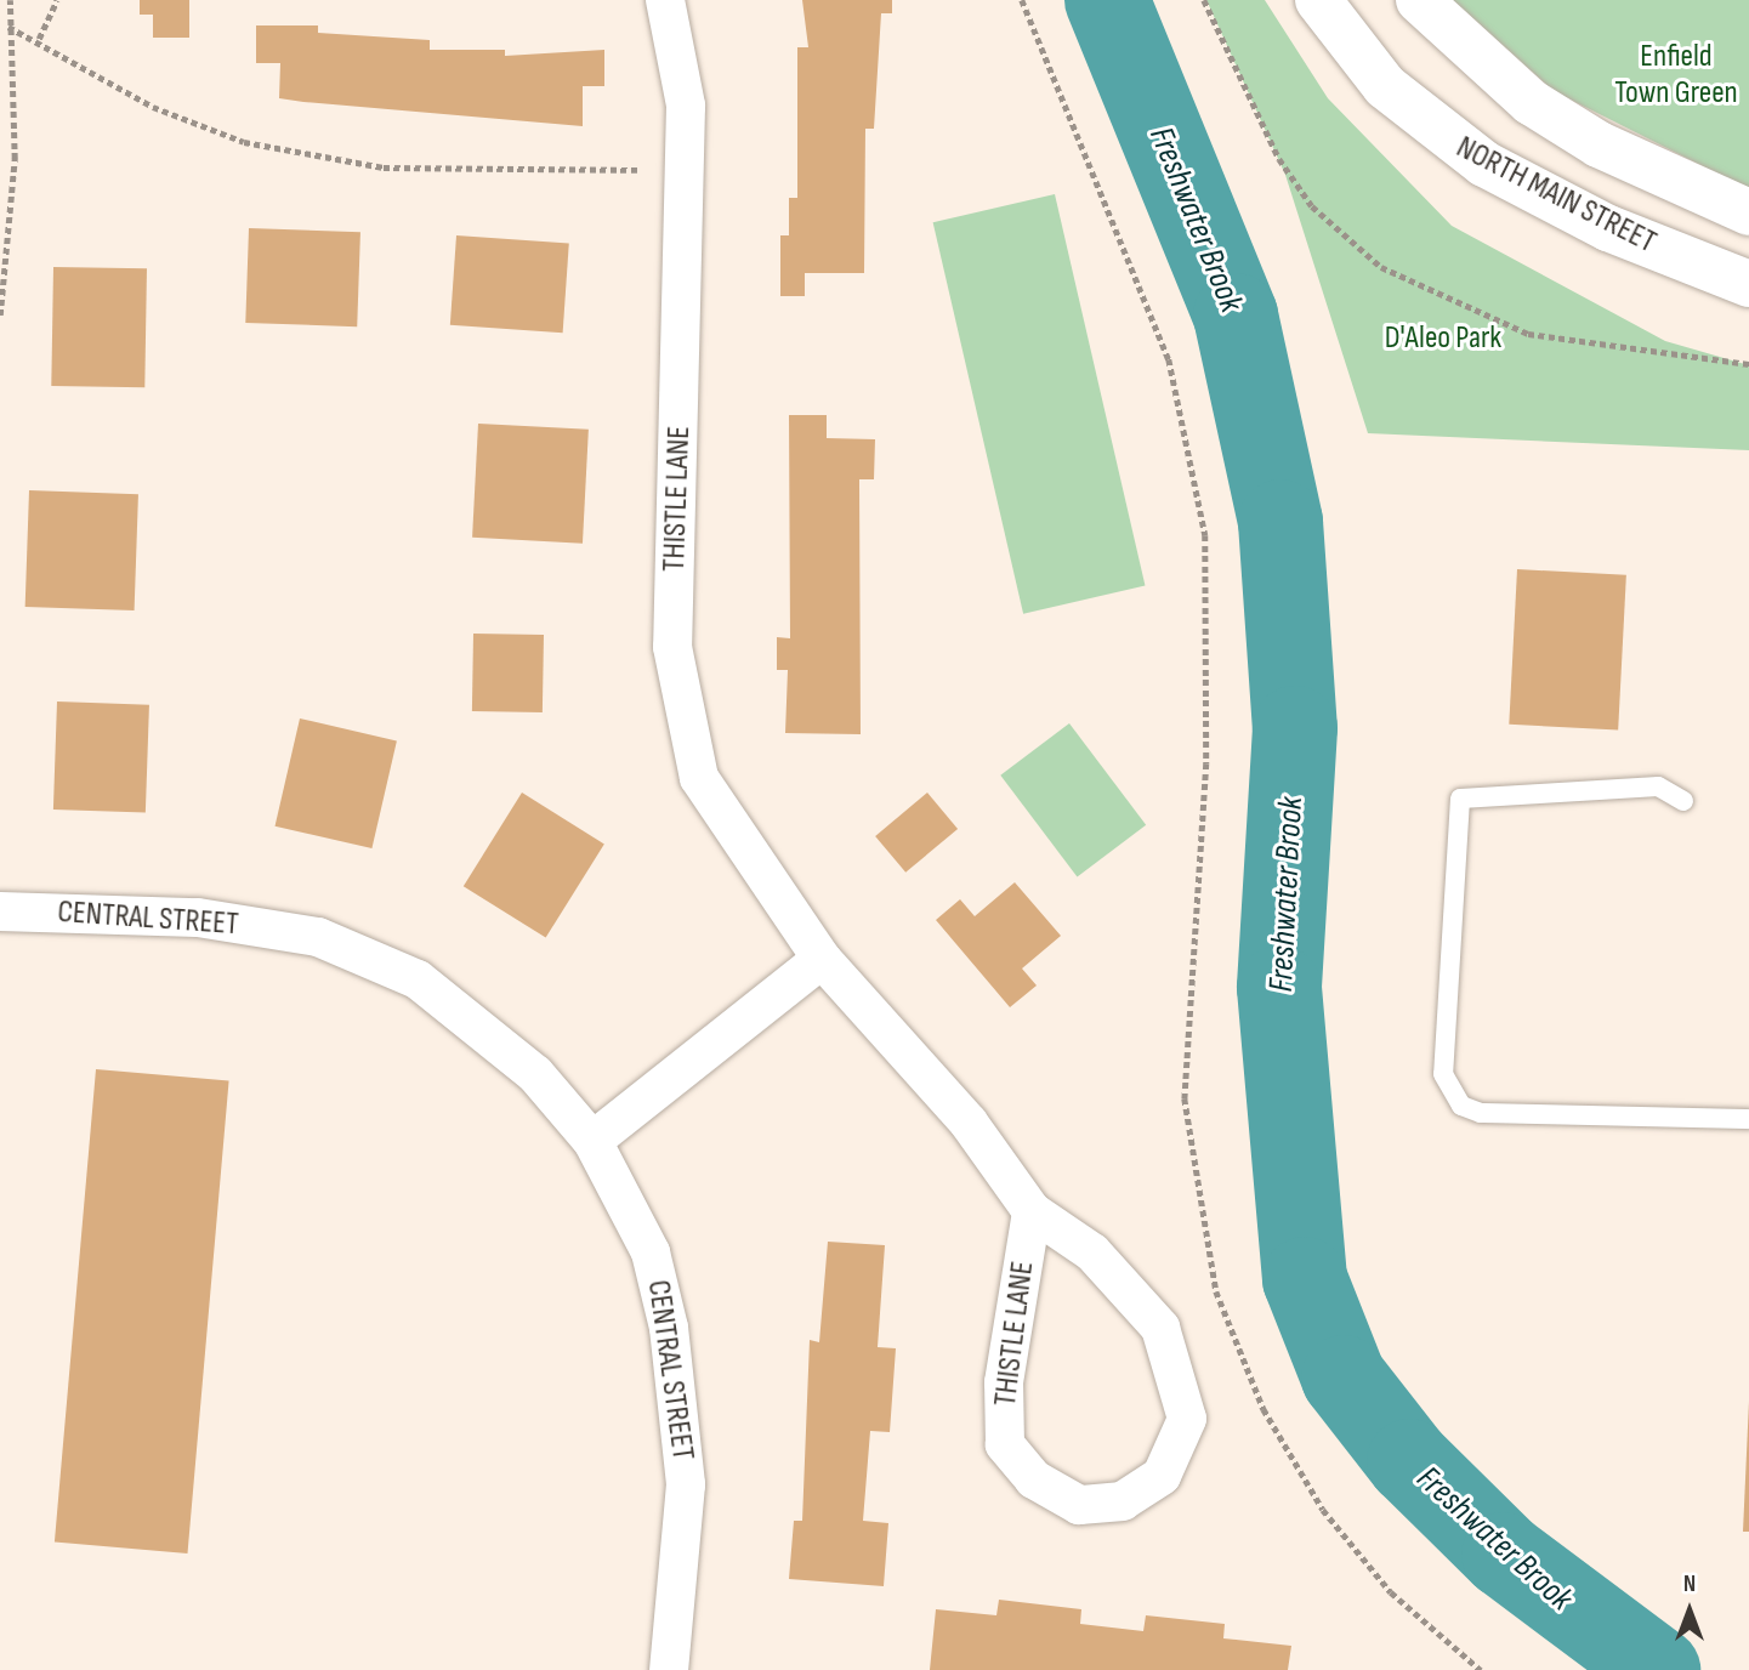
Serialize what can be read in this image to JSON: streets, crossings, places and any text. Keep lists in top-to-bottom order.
{
  "streets": {
    "street": ["NORTH MAIN STREET", "THISTLE LANE", "CENTRAL STREET"]
  },
  "water": ["Freshwater Brook"],
  "parks": ["Enfield Town Green", "D'Aleo Park"],
  "north": "top"
}
